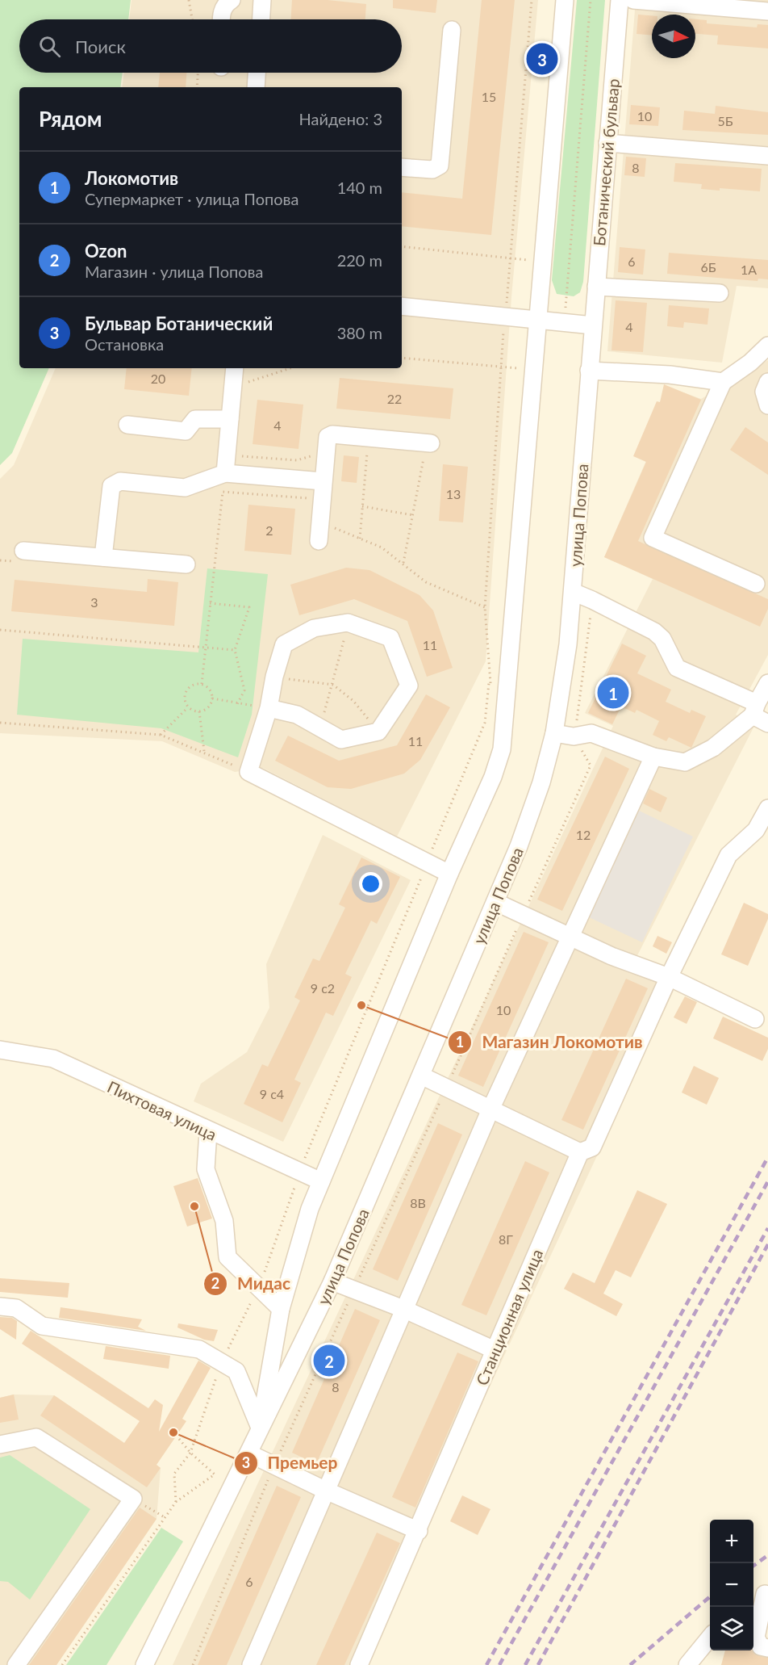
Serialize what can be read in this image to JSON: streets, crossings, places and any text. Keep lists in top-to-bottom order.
{
  "streets": {
    "street": [
      "Ботанический бульвар",
      "улица Попова",
      "Пихтовая улица",
      "Станционная улица"
    ]
  },
  "crossings": [
    ["Ботанический бульвар", "улица Попова"],
    ["улица Попова", "Пихтовая улица"]
  ],
  "places": ["Магазин Локомотив", "Мидас", "Премьер"],
  "house_numbers": [
    "15",
    "10",
    "5Б",
    "8",
    "6",
    "6Б",
    "1А",
    "4",
    "20",
    "22",
    "4",
    "13",
    "2",
    "3",
    "11",
    "11",
    "12",
    "9 с2",
    "10",
    "9 с4",
    "8В",
    "8Г",
    "8",
    "6"
  ],
  "north": "right",
  "page": {
    "search": "Поиск",
    "pins": ["3", "1", "2"],
    "heading": ["Рядом", "Найдено: 3"],
    "list": [
      {
        "mark": "1",
        "name": "Локомотив",
        "note": "Супермаркет · улица Попова",
        "value": "140 m"
      },
      {
        "mark": "2",
        "name": "Ozon",
        "note": "Магазин · улица Попова",
        "value": "220 m"
      },
      {
        "mark": "3",
        "name": "Бульвар Ботанический",
        "note": "Остановка",
        "value": "380 m"
      }
    ],
    "map_buttons": ["+", "−"]
  }
}
